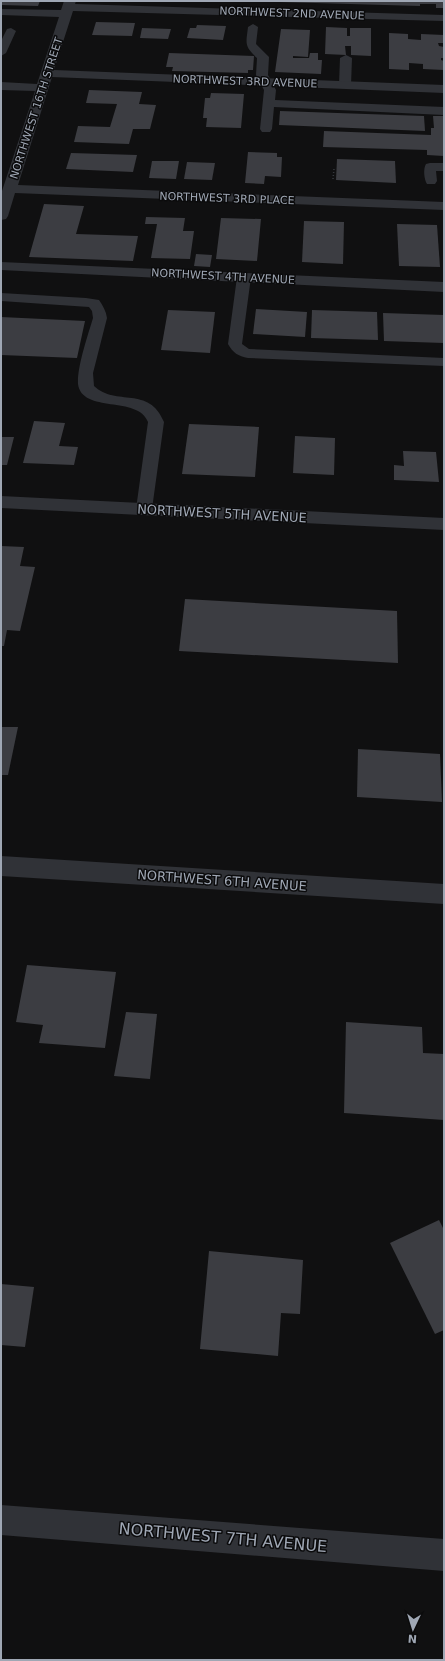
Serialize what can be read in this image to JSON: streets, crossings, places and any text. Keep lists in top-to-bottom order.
{
  "streets": {
    "street": [
      "NORTHWEST 2ND AVENUE",
      "NORTHWEST 3RD AVENUE",
      "NORTHWEST 16TH STREET",
      "NORTHWEST 3RD PLACE",
      "NORTHWEST 4TH AVENUE",
      "NORTHWEST 5TH AVENUE",
      "NORTHWEST 6TH AVENUE",
      "NORTHWEST 7TH AVENUE"
    ]
  },
  "crossings": [
    ["NORTHWEST 2ND AVENUE", "NORTHWEST 16TH STREET"],
    ["NORTHWEST 3RD AVENUE", "NORTHWEST 16TH STREET"],
    ["NORTHWEST 16TH STREET", "NORTHWEST 3RD PLACE"]
  ],
  "north": "bottom"
}
